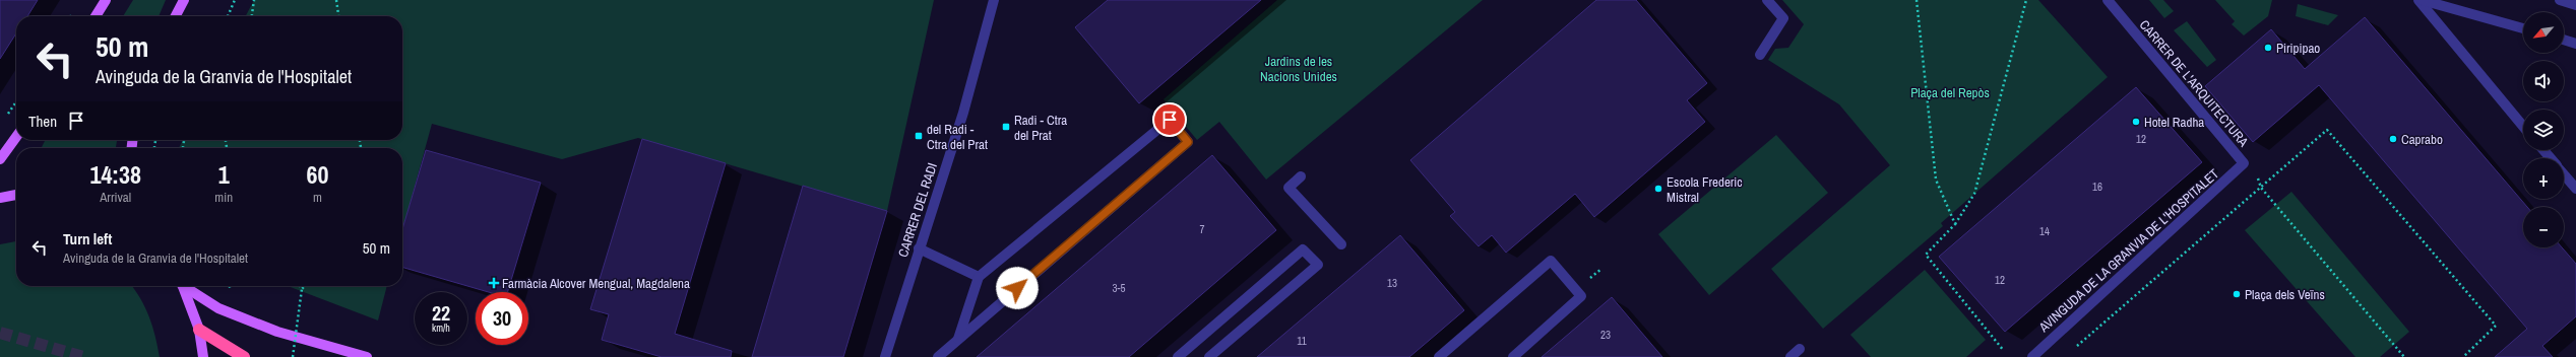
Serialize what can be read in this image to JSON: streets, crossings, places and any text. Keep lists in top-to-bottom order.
{
  "streets": {
    "street": ["CARRER DE L'ARQUITECTURA", "CARRER DEL RADI", "AVINGUDA DE LA GRANVIA DE L'HOSPITALET"]
  },
  "crossings": [
    ["CARRER DE L'ARQUITECTURA", "AVINGUDA DE LA GRANVIA DE L'HOSPITALET"]
  ],
  "parks": ["Jardins de les Nacions Unides", "Plaça del Repòs"],
  "places": {
    "other": [
      "Piripipao",
      "Hotel Radha",
      "Caprabo",
      "Escola Frederic Mistral",
      "Plaça dels Veïns"
    ],
    "transit": ["Radi - Ctra del Prat", "del Radi - Ctra del Prat"],
    "health": ["Farmàcia Alcover Mengual, Magdalena"]
  },
  "house_numbers": [
    "12",
    "16",
    "7",
    "14",
    "12",
    "13",
    "3-5",
    "23",
    "11"
  ],
  "north": "bottom left",
  "page": {
    "map_buttons": ["+", "−"],
    "turn": ["50 m", "Avinguda de la Granvia de l'Hospitalet"],
    "then": "Then",
    "eta": [
      "14:38",
      "Arrival",
      "1",
      "min",
      "60",
      "m"
    ],
    "list": [
      {
        "name": "Turn left",
        "note": "Avinguda de la Granvia de l'Hospitalet",
        "value": "50 m"
      }
    ],
    "speed": "22 km/h",
    "limit": "30"
  }
}
